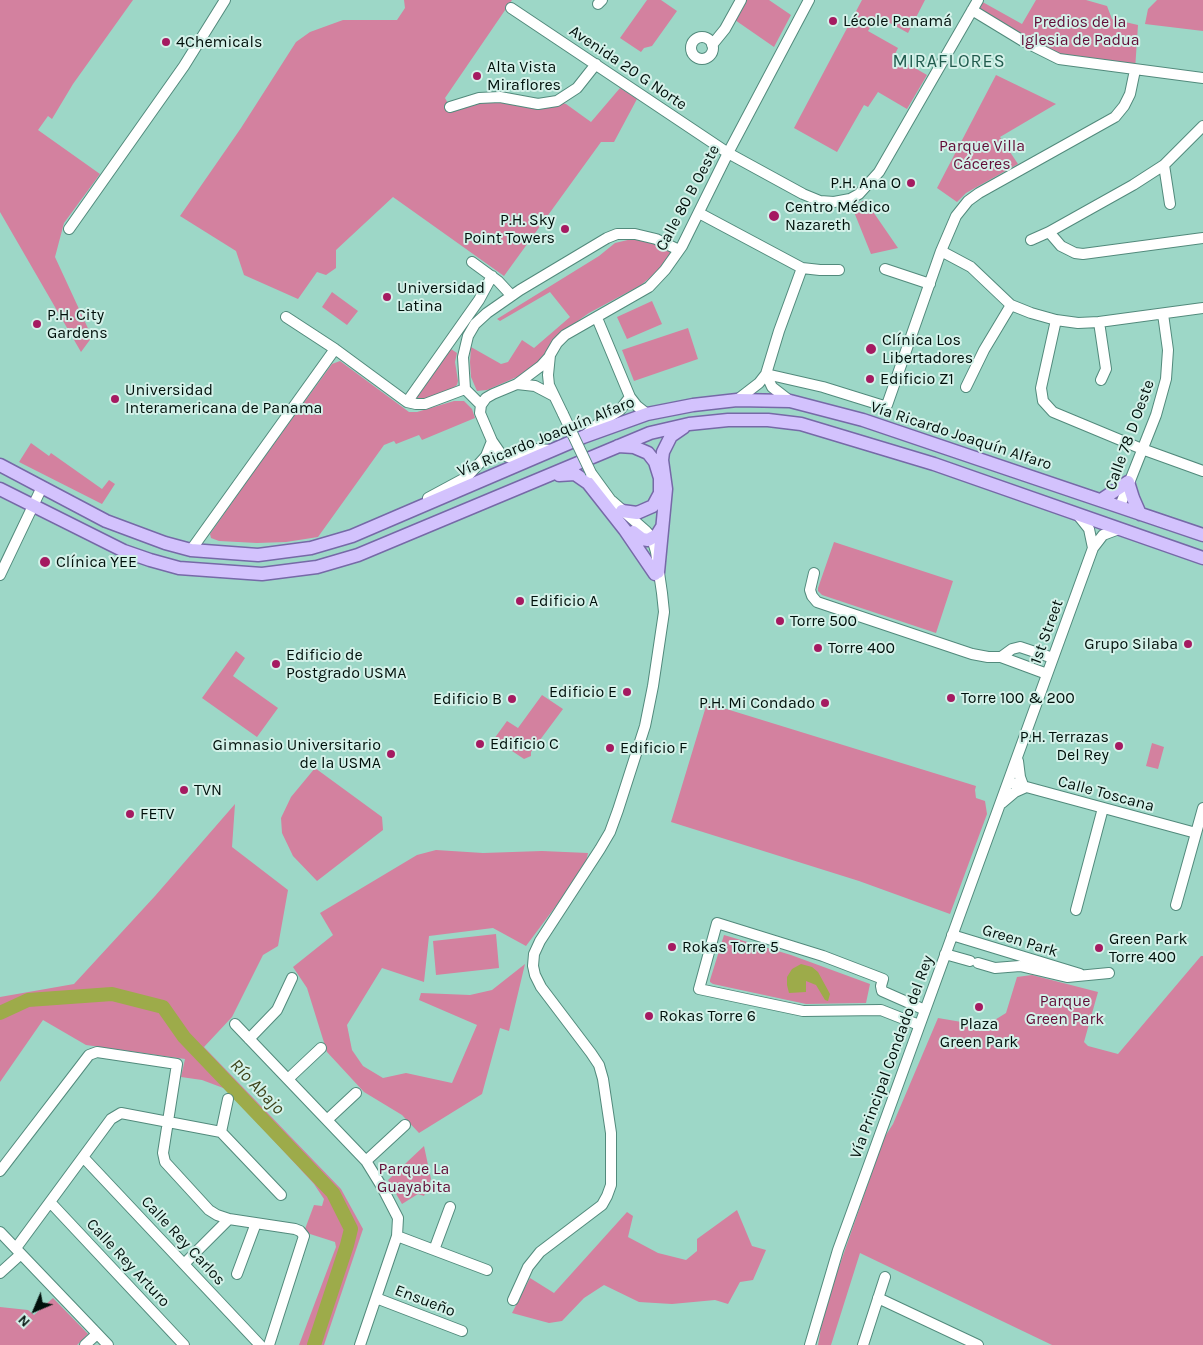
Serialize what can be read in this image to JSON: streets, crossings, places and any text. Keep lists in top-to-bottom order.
{
  "streets": {
    "main road": ["Vía Ricardo Joaquín Alfaro"],
    "street": [
      "Avenida 20 G Norte",
      "Calle 80 B Oeste",
      "Calle 78 D Oeste",
      "1st Street",
      "Calle Toscana",
      "Green Park",
      "Vía Principal Condado del Rey",
      "Calle Rey Carlos",
      "Calle Rey Arturo",
      "Ensueño"
    ]
  },
  "crossings": [
    ["Avenida 20 G Norte", "Calle 80 B Oeste"],
    ["Calle 78 D Oeste", "Vía Ricardo Joaquín Alfaro"],
    ["1st Street", "Calle Toscana"],
    ["1st Street", "Vía Principal Condado del Rey"],
    ["Calle Toscana", "Vía Principal Condado del Rey"],
    ["Green Park", "Vía Principal Condado del Rey"]
  ],
  "districts": ["MIRAFLORES"],
  "water": ["Río Abajo"],
  "parks": [
    "Predios de la Iglesia de Padua",
    "Parque Villa Cáceres",
    "Parque Green Park",
    "Parque La Guayabita"
  ],
  "places": [
    "Lécole Panamá",
    "4Chemicals",
    "Alta Vista Miraflores",
    "P.H. Ana O",
    "Centro Médico Nazareth",
    "P.H. Sky Point Towers",
    "Universidad Latina",
    "P.H. City Gardens",
    "Clínica Los Libertadores",
    "Edificio Z1",
    "Universidad Interamericana de Panama",
    "Clínica YEE",
    "Edificio A",
    "Torre 500",
    "Grupo Silaba",
    "Torre 400",
    "Edificio de Postgrado USMA",
    "Edificio E",
    "Torre 100 & 200",
    "Edificio B",
    "P.H. Mi Condado",
    "Edificio C",
    "P.H. Terrazas Del Rey",
    "Edificio F",
    "Gimnasio Universitario de la USMA",
    "TVN",
    "FETV",
    "Rokas Torre 5",
    "Green Park Torre 400",
    "Plaza Green Park",
    "Rokas Torre 6"
  ],
  "north": "bottom left"
}
